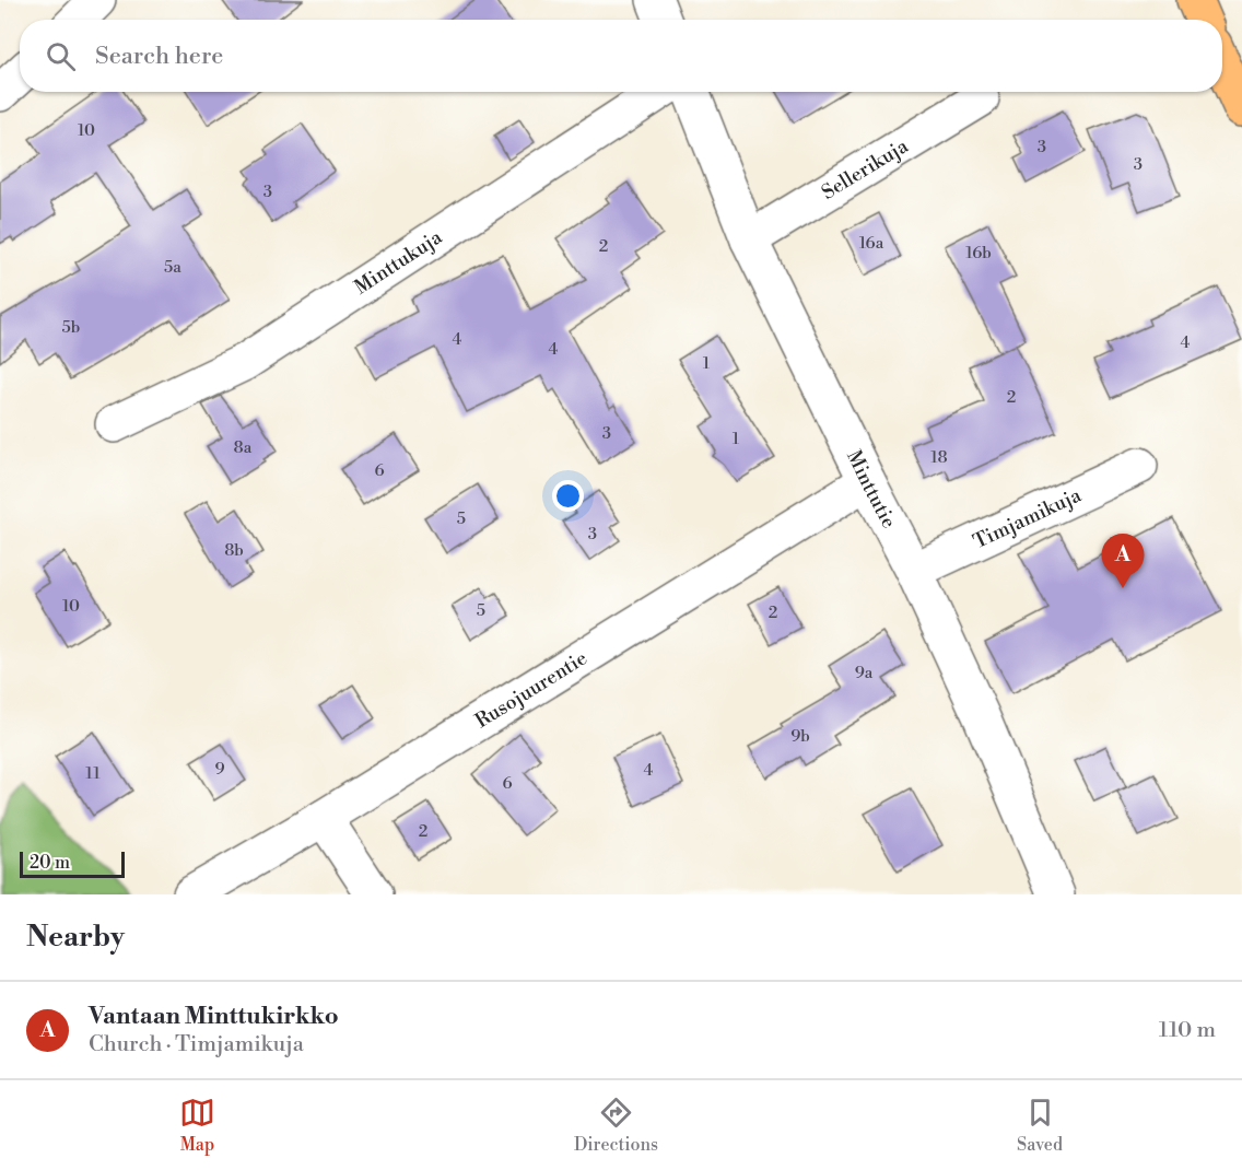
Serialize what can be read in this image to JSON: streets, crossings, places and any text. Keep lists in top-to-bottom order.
{
  "streets": {
    "street": [
      "Sellerikuja",
      "Minttukuja",
      "Minttutie",
      "Timjamikuja",
      "Rusojuurentie"
    ]
  },
  "crossings": [
    ["Sellerikuja", "Minttutie"],
    ["Minttutie", "Timjamikuja"],
    ["Minttutie", "Rusojuurentie"]
  ],
  "house_numbers": [
    "10",
    "3",
    "3",
    "3",
    "16a",
    "2",
    "16b",
    "5a",
    "5b",
    "4",
    "4",
    "4",
    "1",
    "2",
    "3",
    "1",
    "8a",
    "18",
    "6",
    "5",
    "3",
    "8b",
    "10",
    "5",
    "2",
    "9a",
    "9b",
    "9",
    "4",
    "11",
    "6",
    "2"
  ],
  "scale_bar": "20 m",
  "page": {
    "search": "Search here",
    "pins": "A",
    "scale": "20 m",
    "heading": "Nearby",
    "list": [
      {
        "mark": "A",
        "name": "Vantaan Minttukirkko",
        "note": "Church · Timjamikuja",
        "value": "110 m"
      }
    ],
    "nav": ["Map", "Directions", "Saved"]
  }
}
